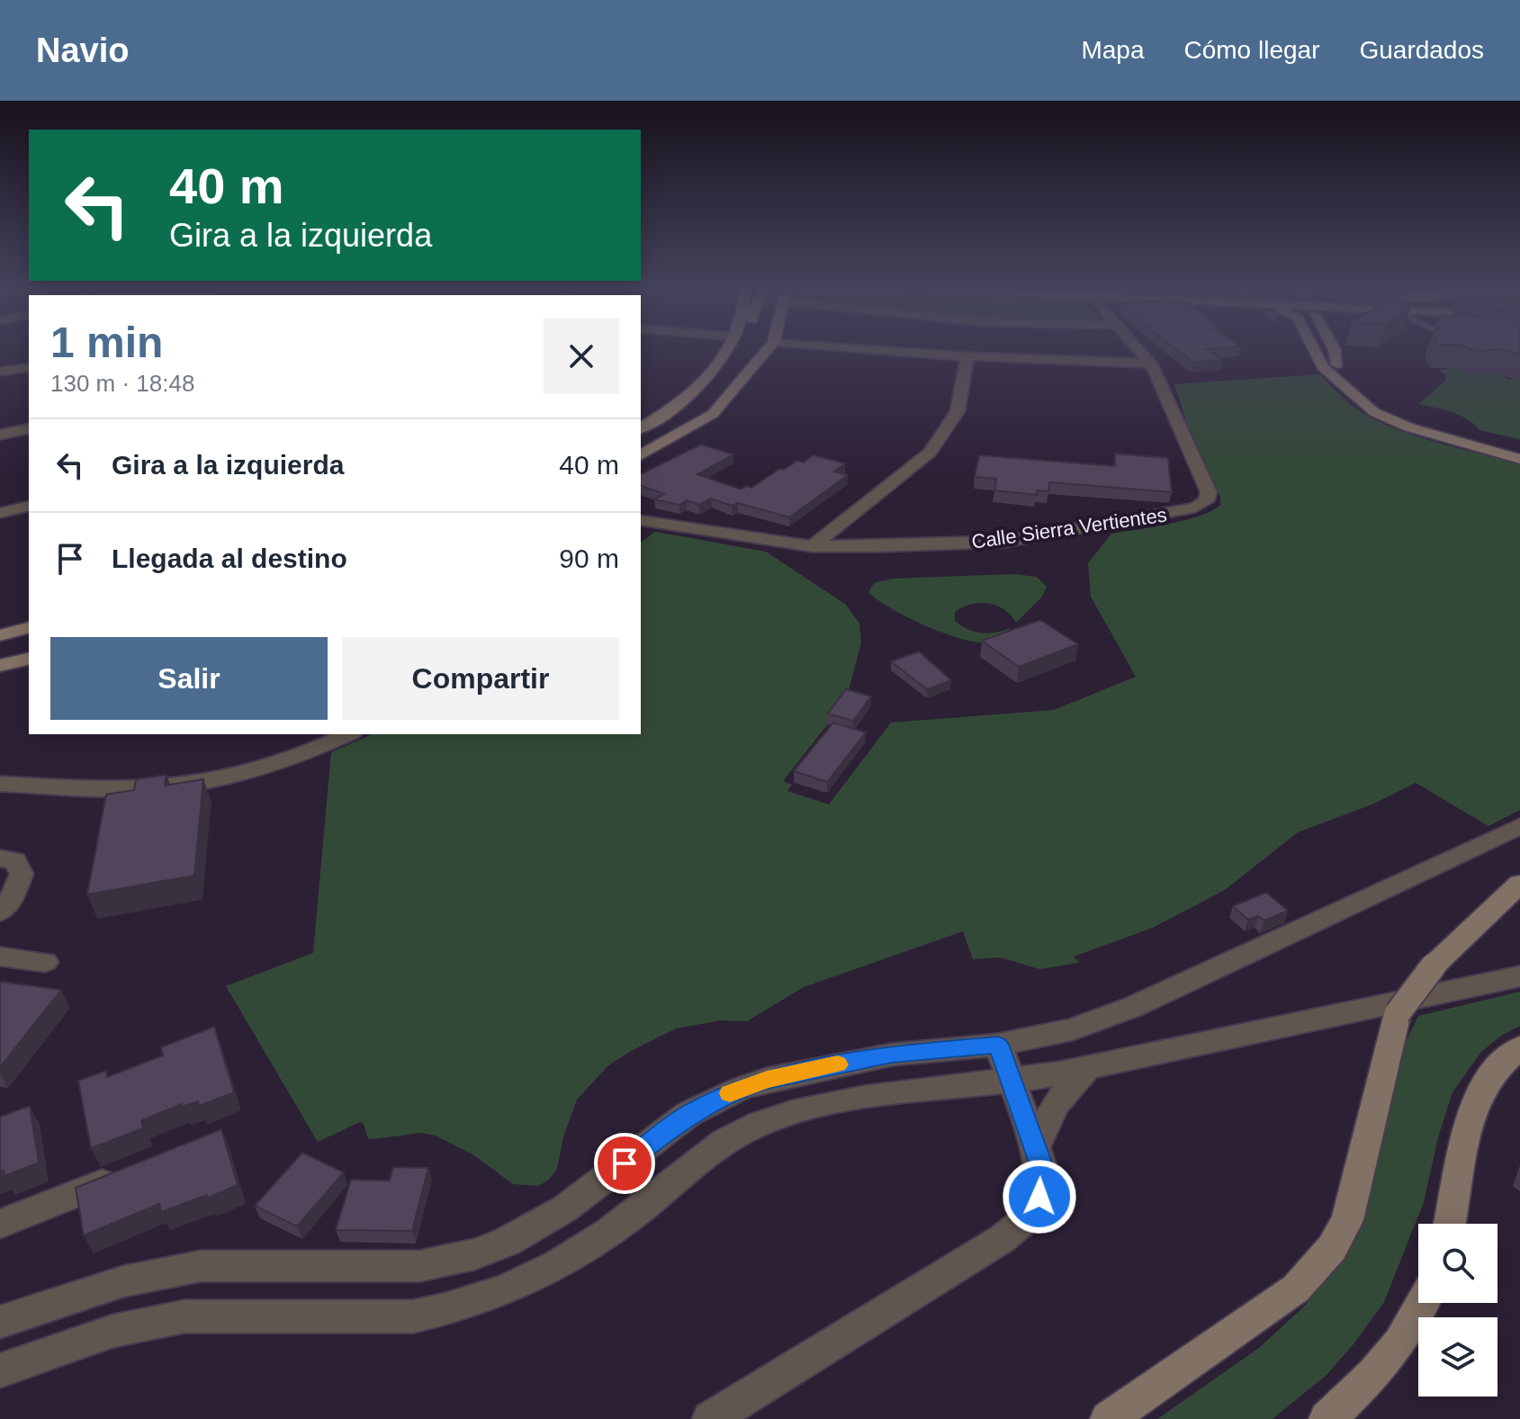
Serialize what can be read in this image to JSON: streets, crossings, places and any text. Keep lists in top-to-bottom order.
{
  "streets": {
    "street": ["Calle Sierra Vertientes"]
  },
  "page": {
    "header": "Navio",
    "nav": ["Mapa", "Cómo llegar", "Guardados"],
    "turn": ["40 m", "Gira a la izquierda"],
    "heading": ["1 min", "130 m · 18:48"],
    "list": [
      {
        "name": "Gira a la izquierda",
        "value": "40 m"
      },
      {
        "name": "Llegada al destino",
        "value": "90 m"
      }
    ],
    "buttons": ["Salir", "Compartir"]
  }
}
